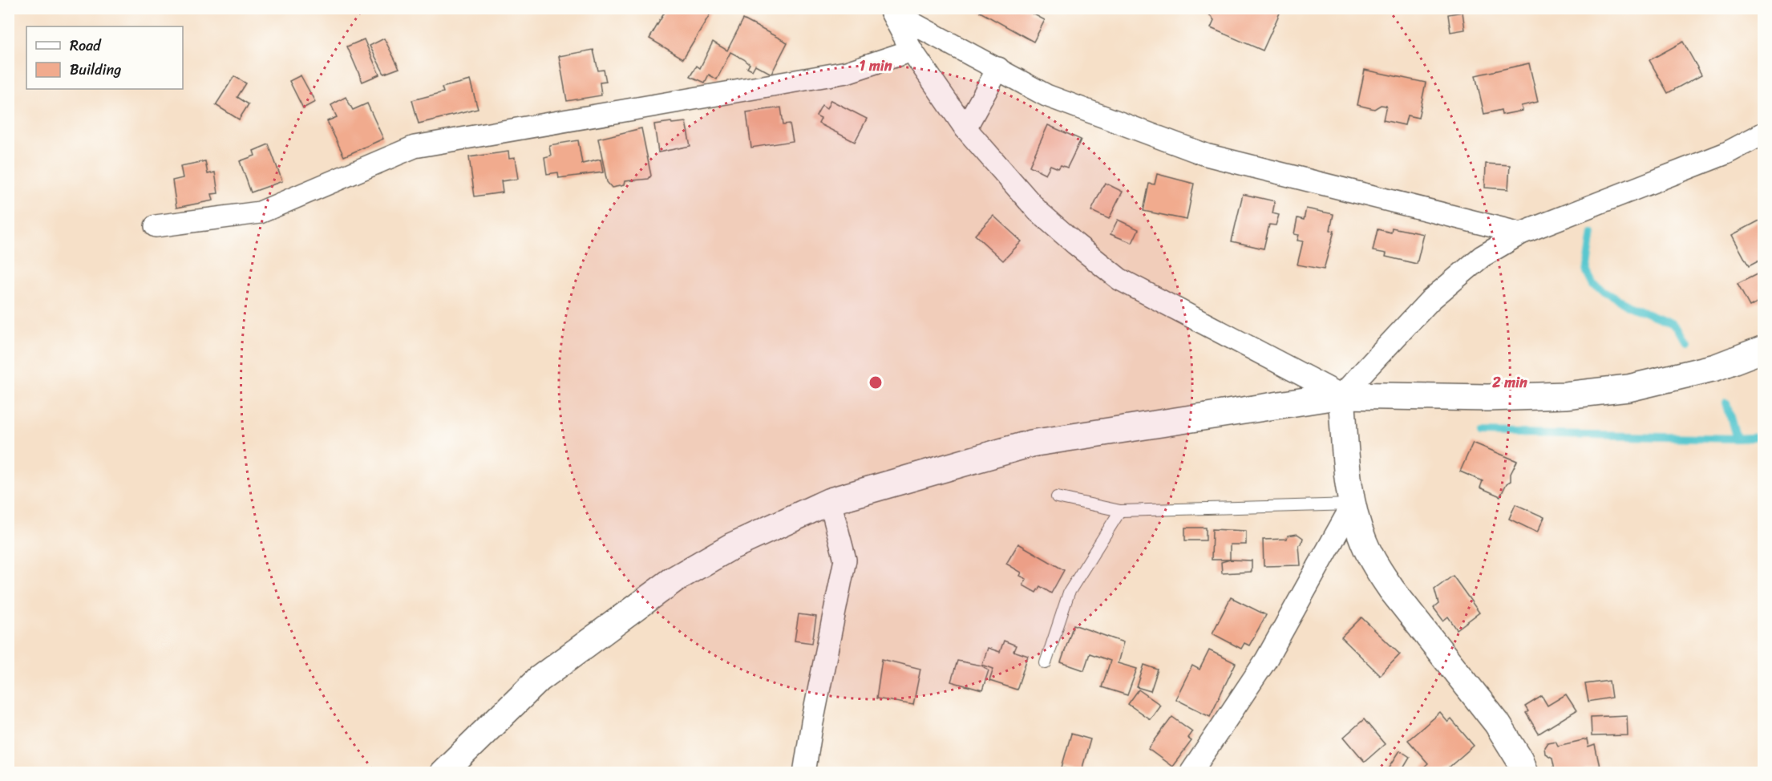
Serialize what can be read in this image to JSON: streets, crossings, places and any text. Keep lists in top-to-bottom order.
{
  "legend": ["Road", "Building"],
  "rings": ["1 min", "2 min"]
}
